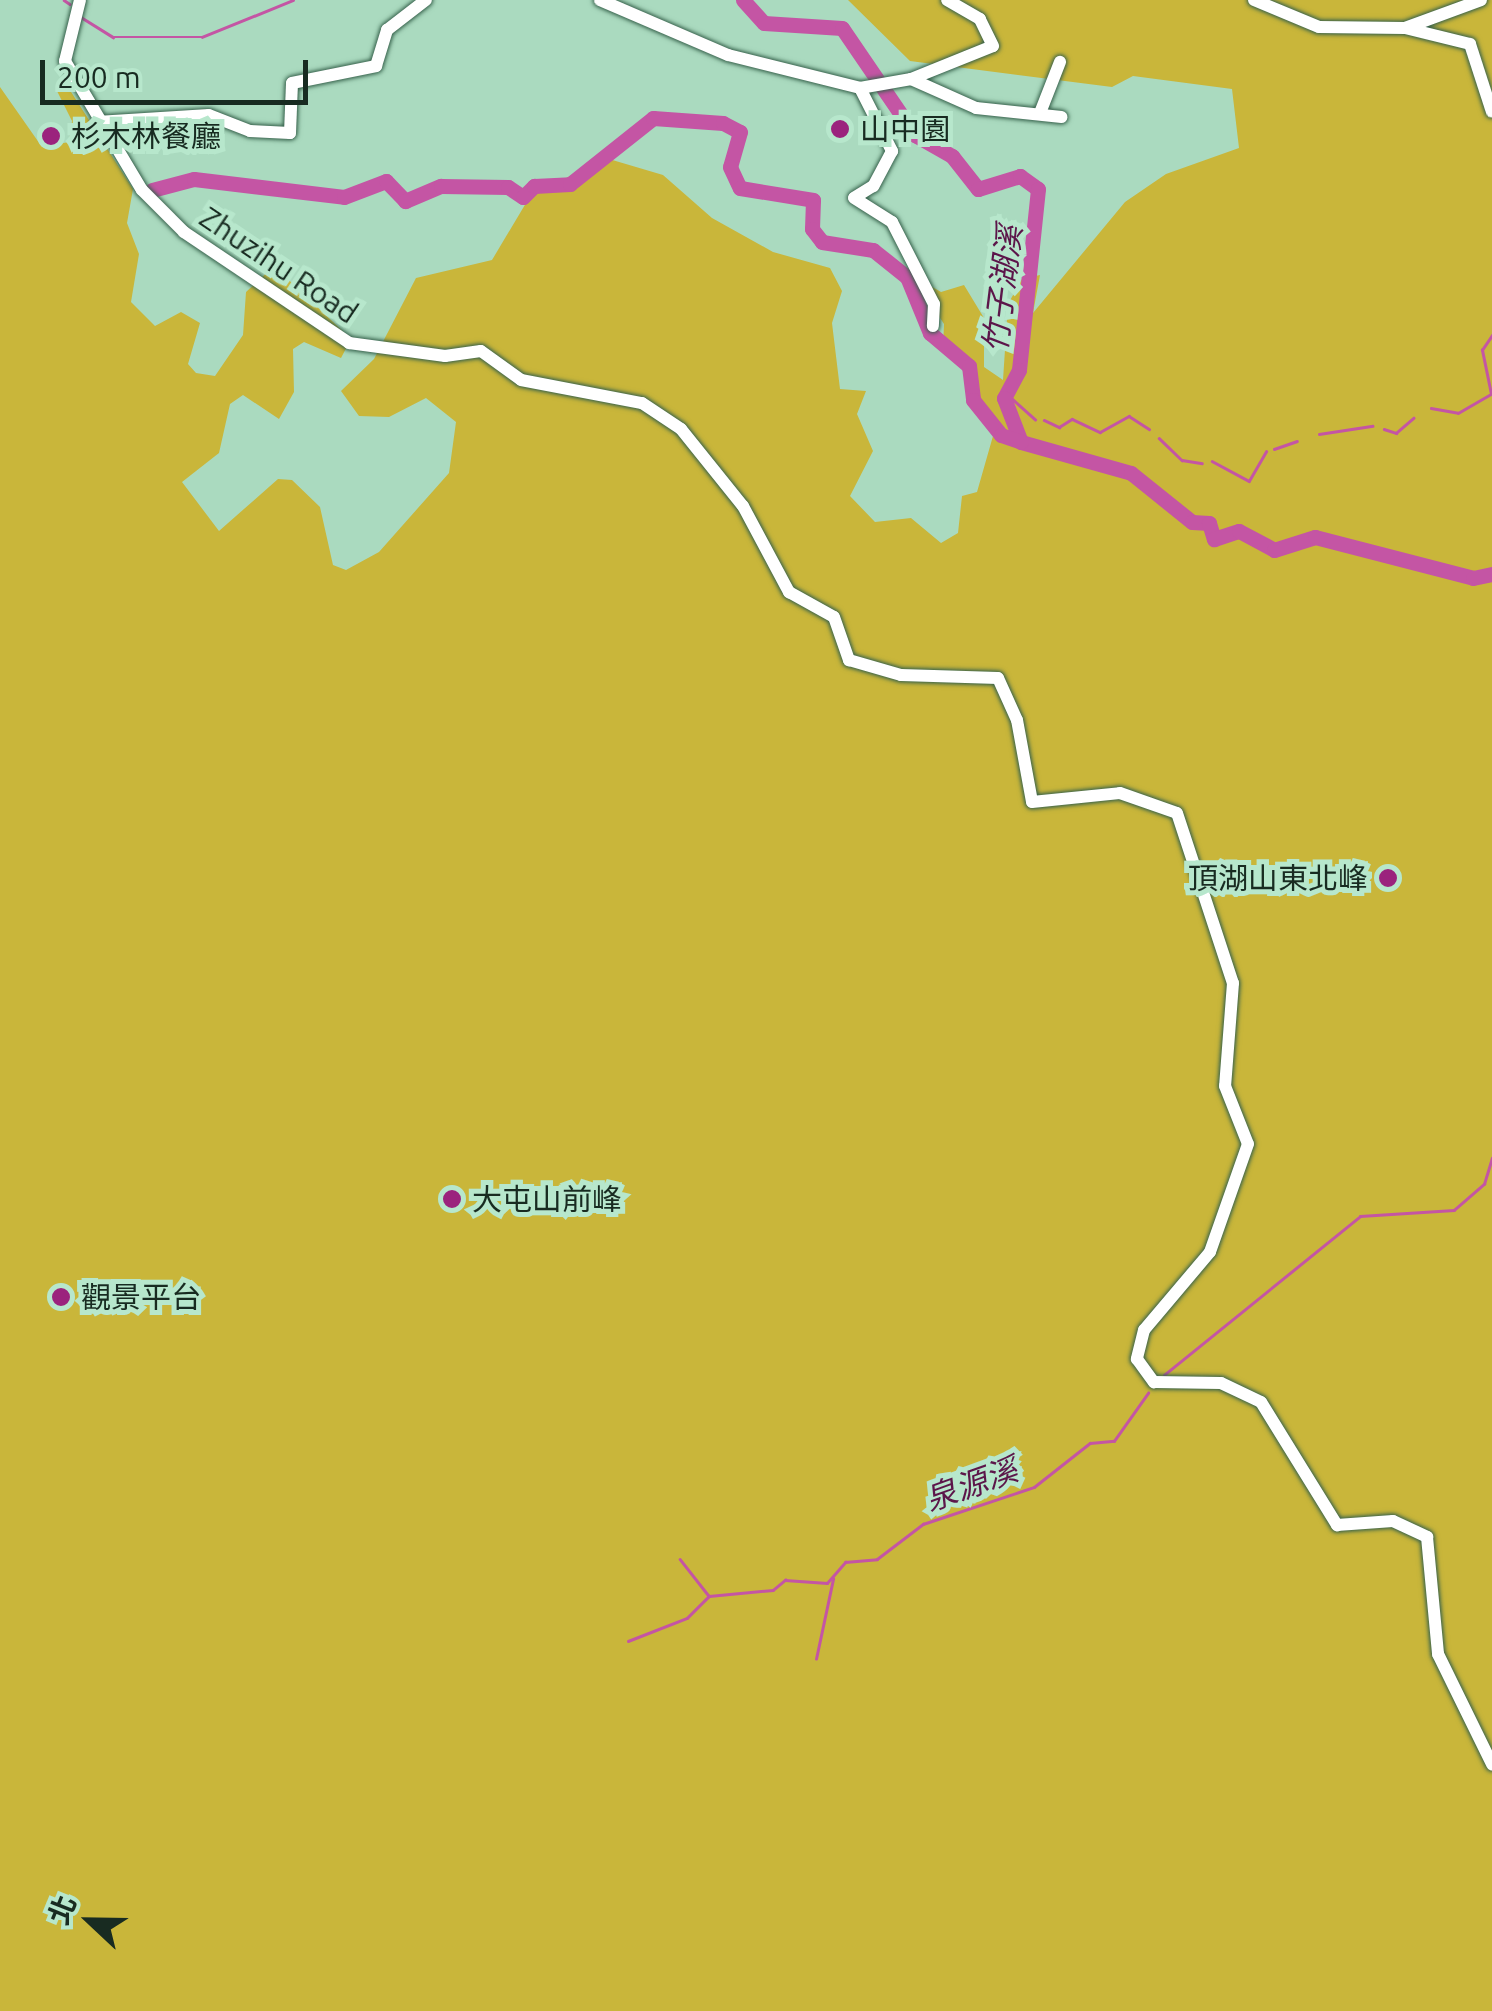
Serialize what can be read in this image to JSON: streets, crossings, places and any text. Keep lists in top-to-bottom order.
{
  "streets": {
    "street": ["Zhuzihu Road"]
  },
  "water": ["竹子湖溪", "泉源溪"],
  "places": [
    "山中園",
    "杉木林餐廳",
    "頂湖山東北峰",
    "大屯山前峰",
    "觀景平台"
  ],
  "scale_bar": "200 m",
  "north": "left"
}
